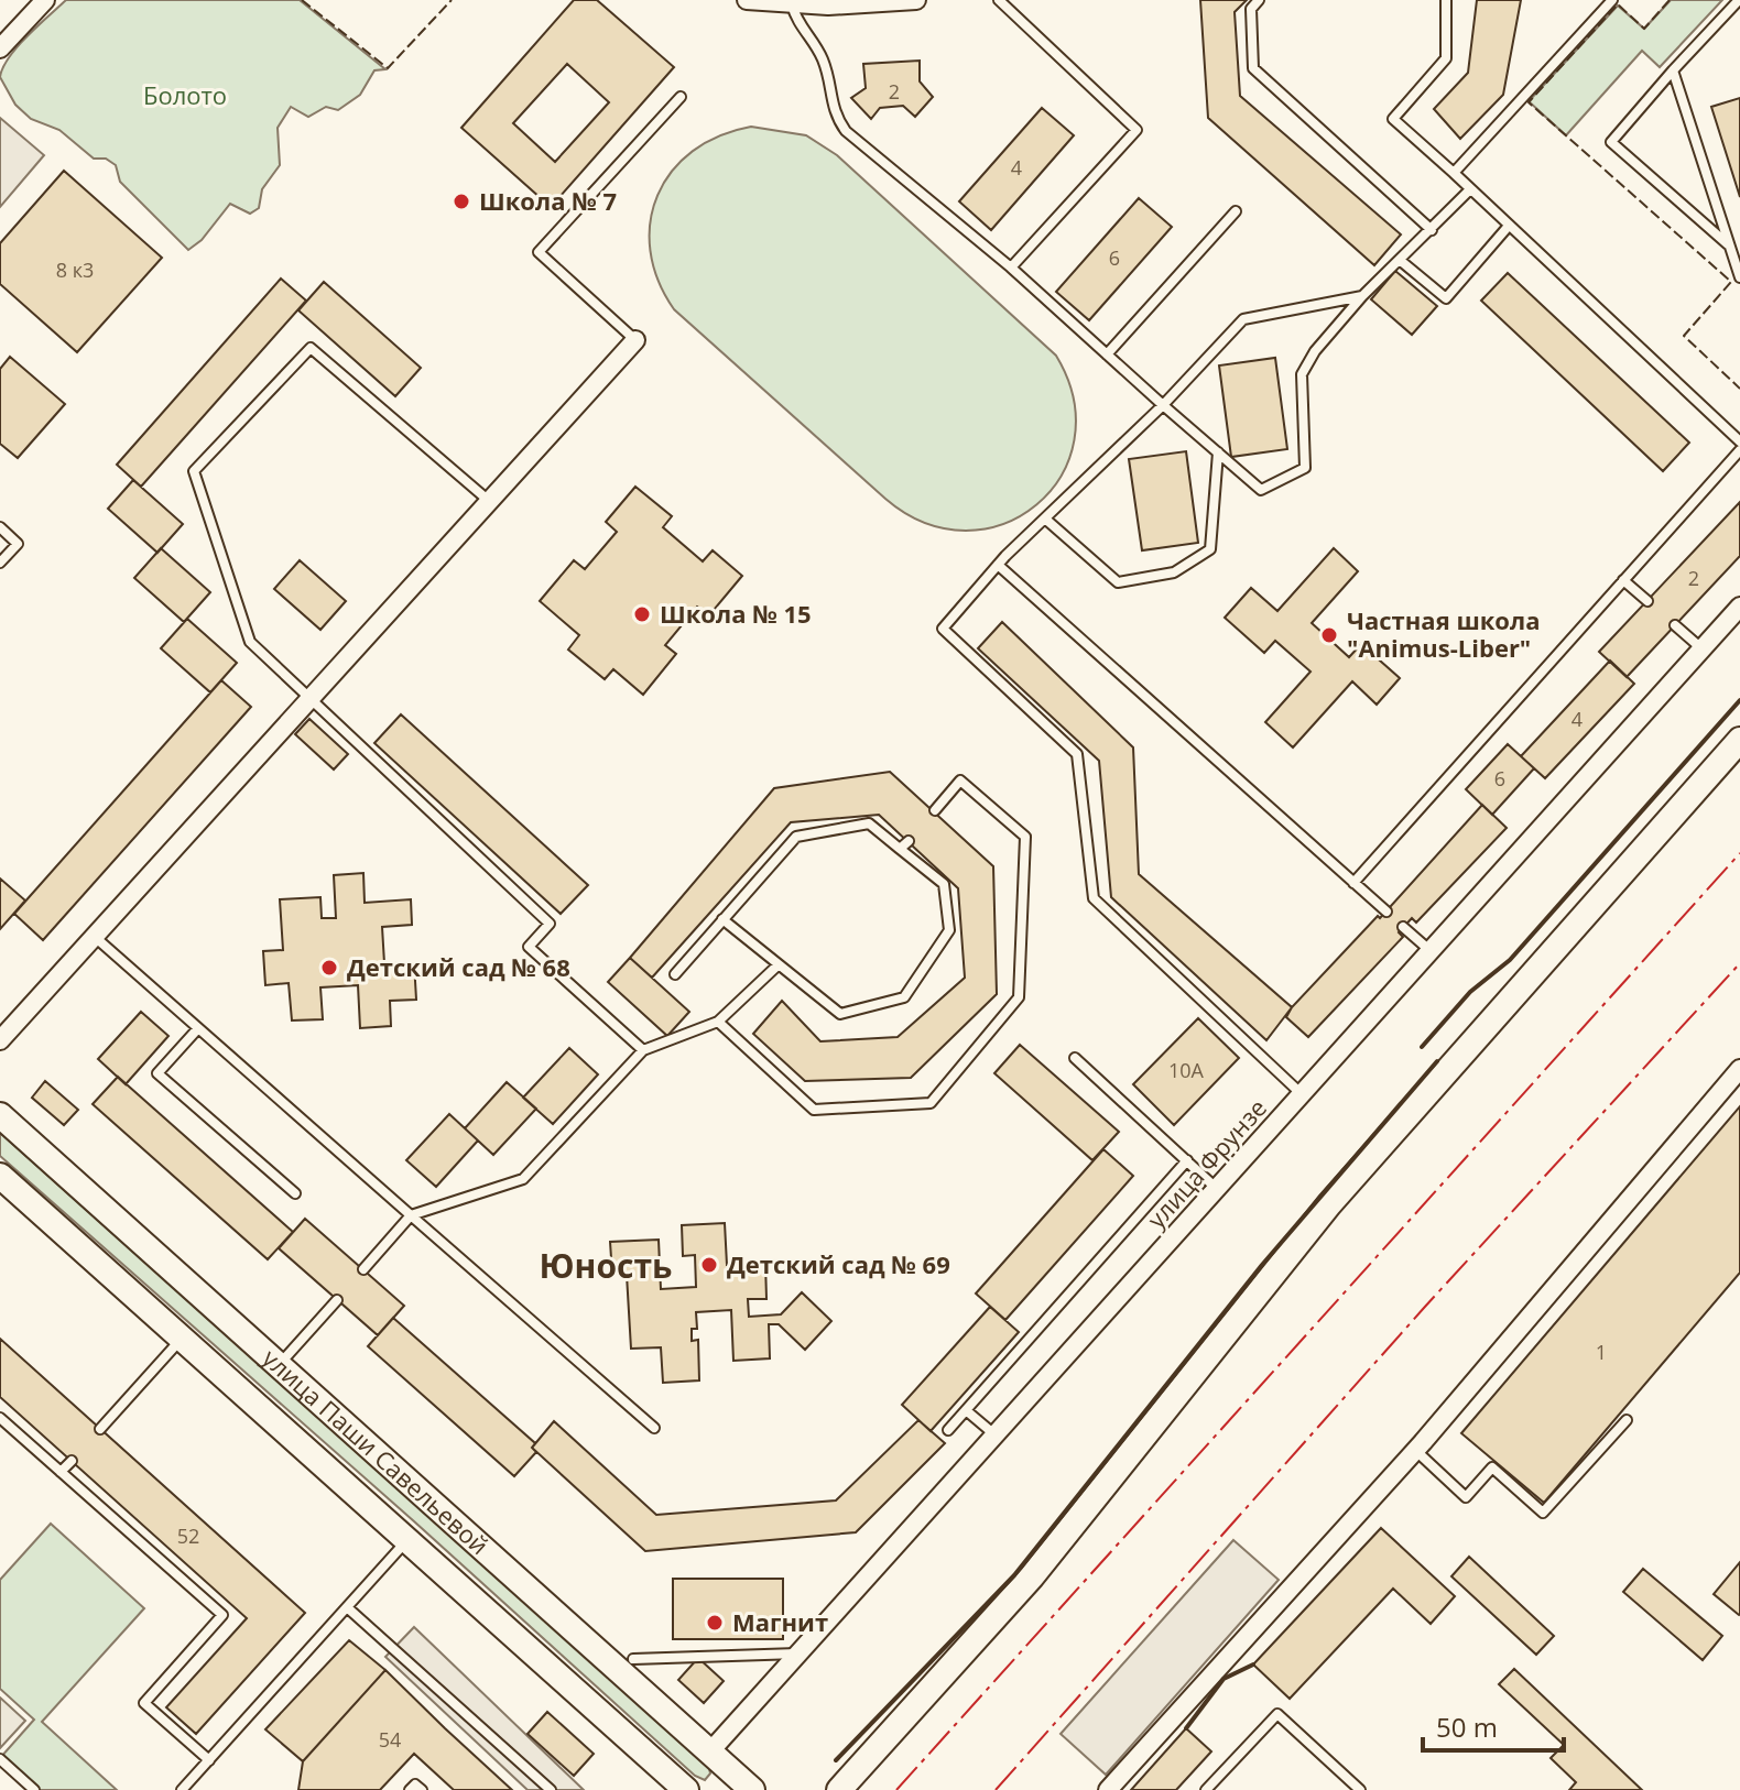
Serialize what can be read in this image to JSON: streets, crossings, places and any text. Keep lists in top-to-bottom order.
{
  "streets": {
    "main road": ["улица Паши Савельевой"],
    "street": ["улица Фрунзе"]
  },
  "crossings": [
    ["улица Фрунзе", "улица Паши Савельевой"]
  ],
  "districts": ["Юность"],
  "parks": ["Болото"],
  "places": [
    "Школа № 7",
    "Школа № 15",
    "Частная школа \"Animus-Liber\"",
    "Детский сад № 68",
    "Детский сад № 69",
    "Магнит"
  ],
  "house_numbers": [
    "2",
    "4",
    "6",
    "8 к3",
    "2",
    "4",
    "6",
    "10А",
    "1",
    "52",
    "54"
  ],
  "scale_bar": "50 m"
}
